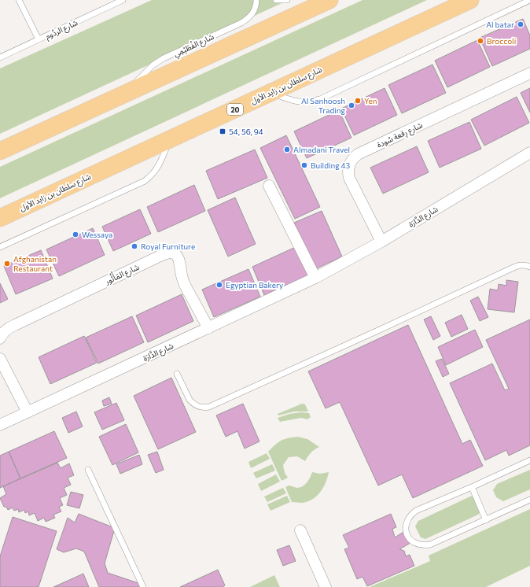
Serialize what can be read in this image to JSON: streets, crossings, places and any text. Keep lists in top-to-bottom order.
{
  "streets": {
    "main road": ["شارع سلطان بن زايد الأول", "20"],
    "street": ["شارع رِقعة سُودة", "شارع الدَّارَة", "شارع المَأْثُور"],
    "lane": ["شارع الردُوم", "شارع الفْطَيْمِي"]
  },
  "crossings": [
    ["شارع رِقعة سُودة", "شارع الدَّارَة"],
    ["شارع الدَّارَة", "شارع المَأْثُور"]
  ],
  "places": {
    "other": [
      "Al batar",
      "Broccoli",
      "Yen",
      "Al Sanhoosh Trading",
      "Almadani Travel",
      "Building 43",
      "Wessaya",
      "Royal Furniture",
      "Afghanistan Restaurant",
      "Egyptian Bakery"
    ],
    "transit": ["54, 56, 94"]
  }
}
